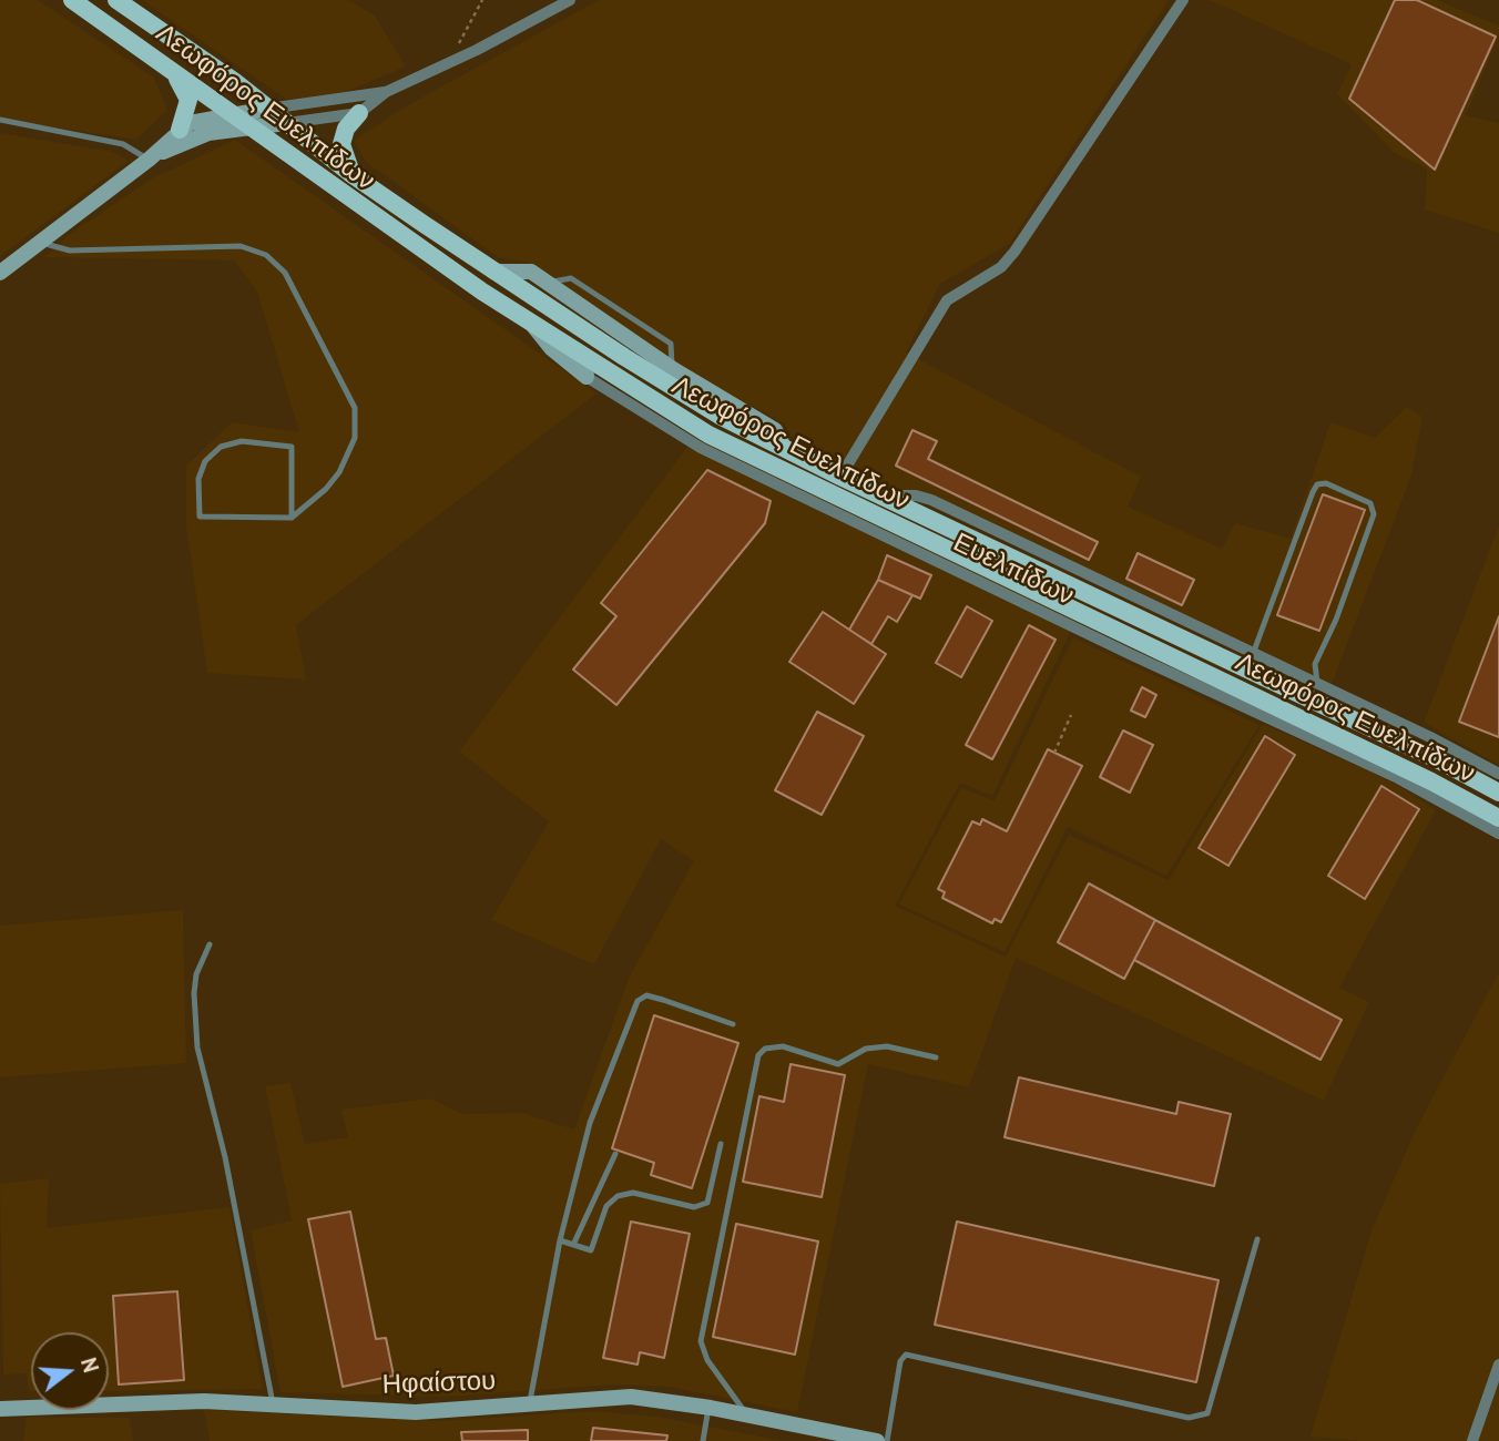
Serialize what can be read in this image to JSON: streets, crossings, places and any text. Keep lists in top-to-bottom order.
{
  "streets": {
    "main road": ["Λεωφόρος Ευελπίδων"],
    "street": ["Ευελπίδων", "Ηφαίστου"]
  },
  "crossings": [
    ["Λεωφόρος Ευελπίδων", "Ευελπίδων"]
  ],
  "north": "right"
}
